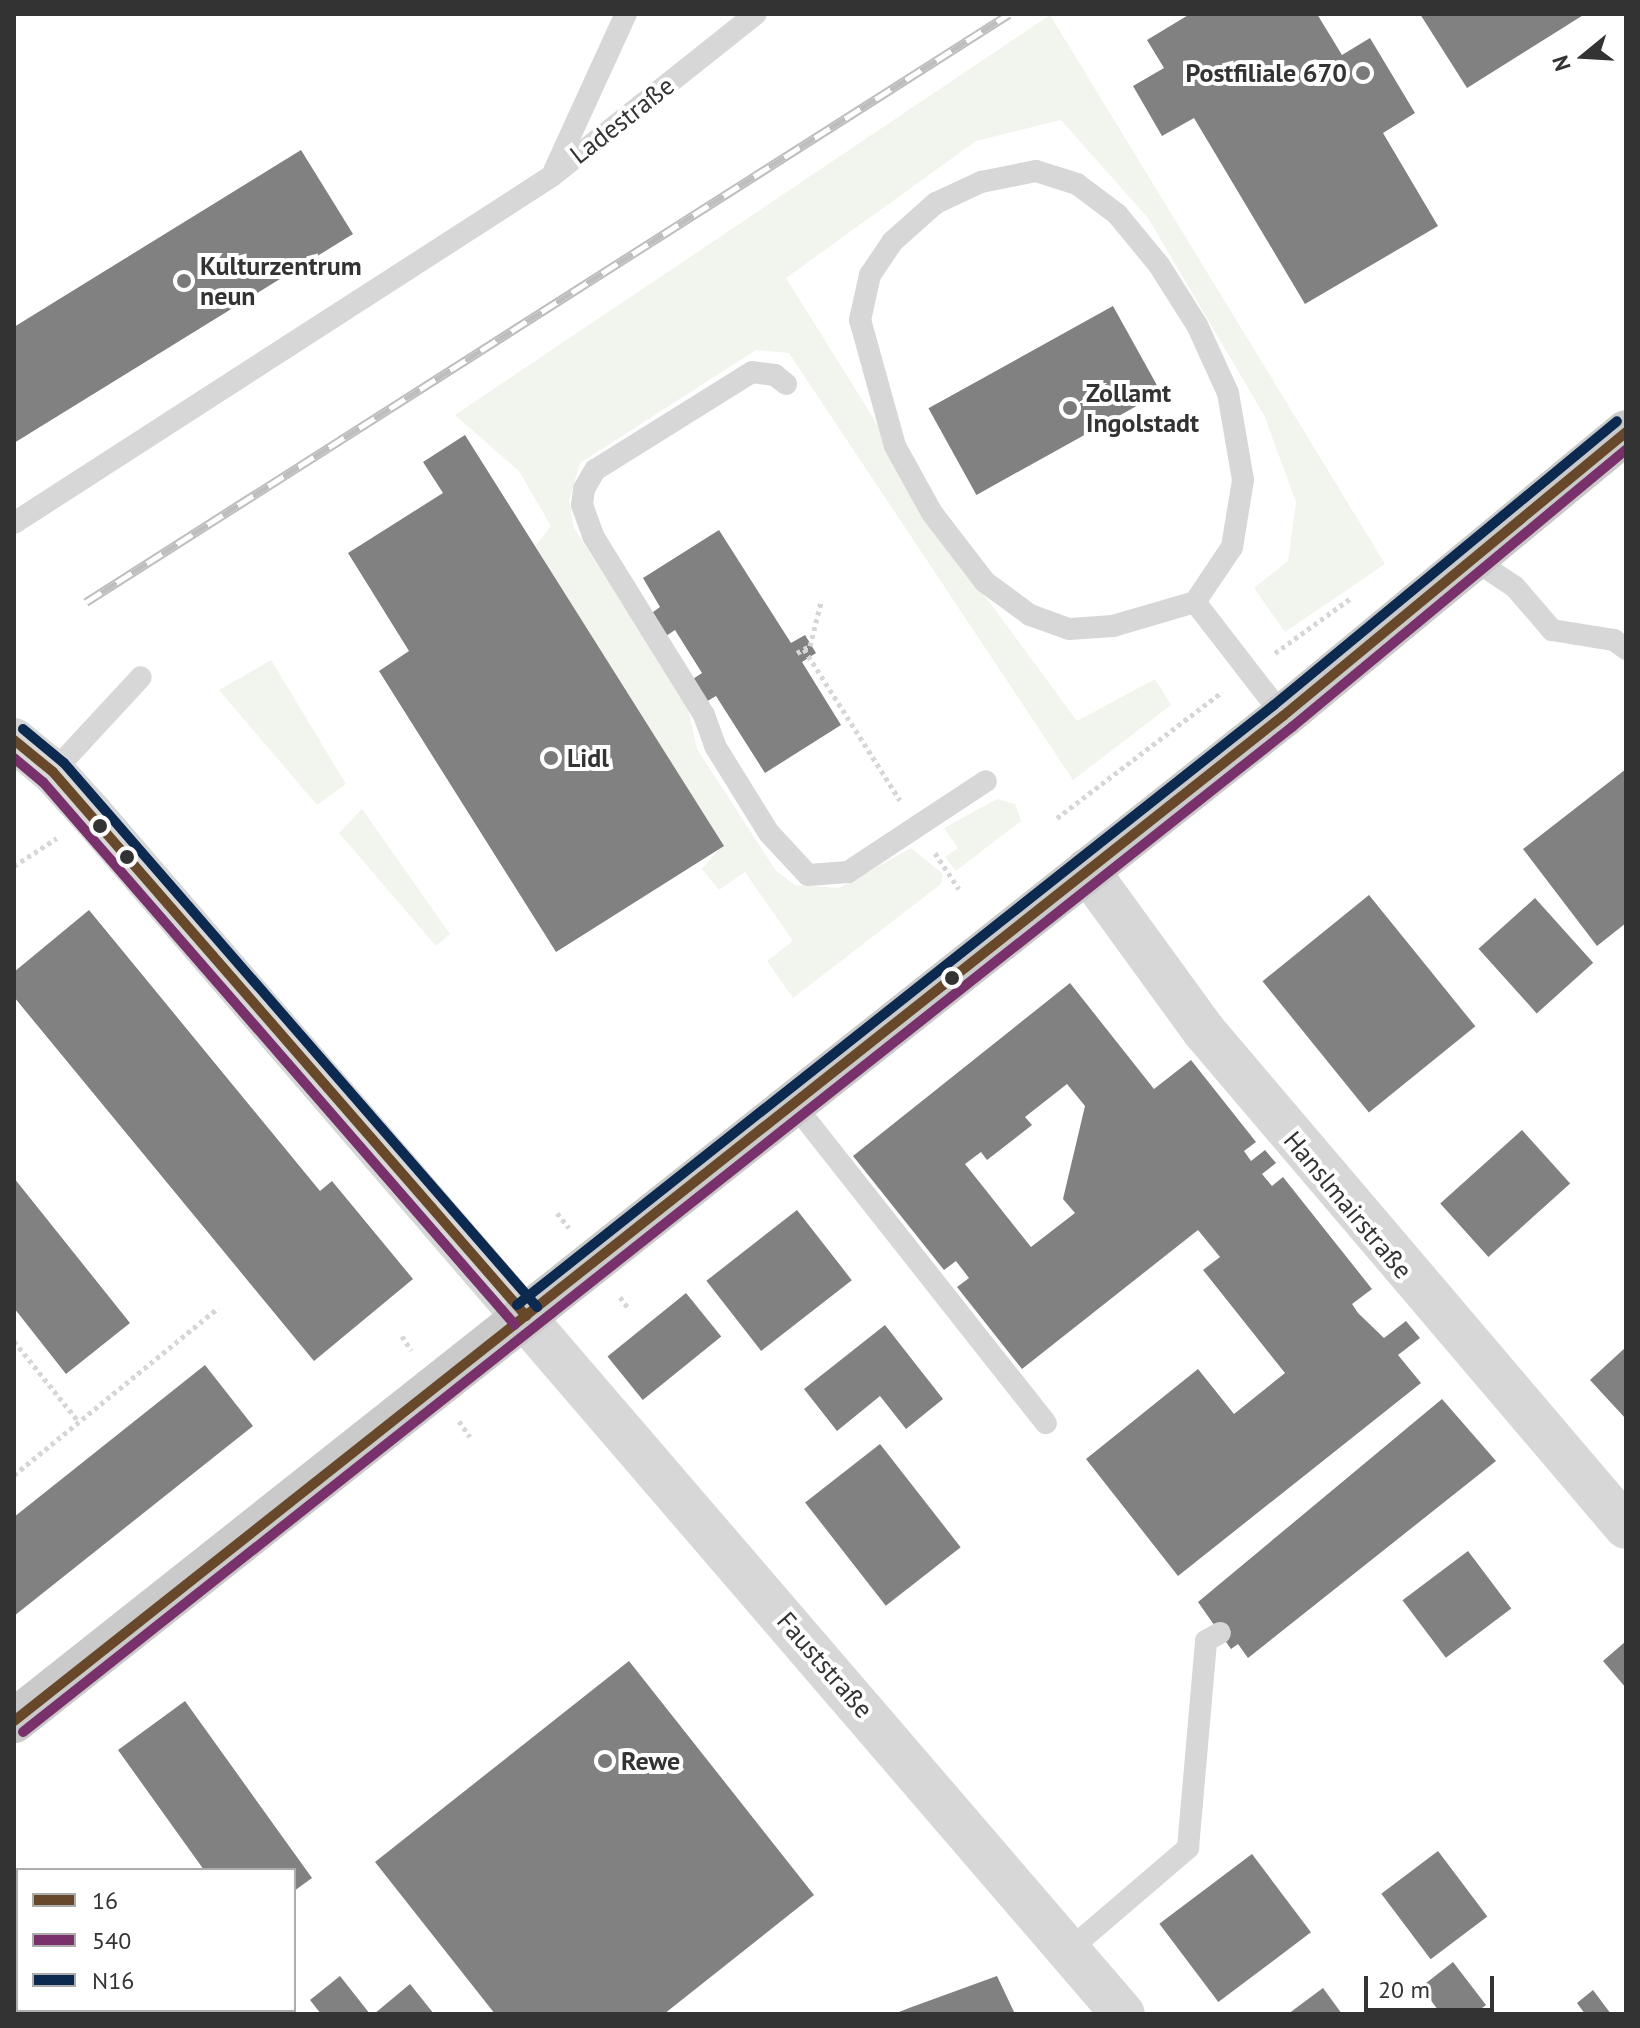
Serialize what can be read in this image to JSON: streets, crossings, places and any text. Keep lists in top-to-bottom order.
{
  "streets": {
    "street": ["Hanslmairstraße", "Fauststraße"],
    "lane": ["Ladestraße"]
  },
  "places": [
    "Postfiliale 670",
    "Kulturzentrum neun",
    "Zollamt Ingolstadt",
    "Lidl",
    "Rewe"
  ],
  "lines": ["transit line N16", "transit line 16", "transit line 540"],
  "legend": ["16", "540", "N16"],
  "scale_bar": "20 m",
  "north": "left"
}
